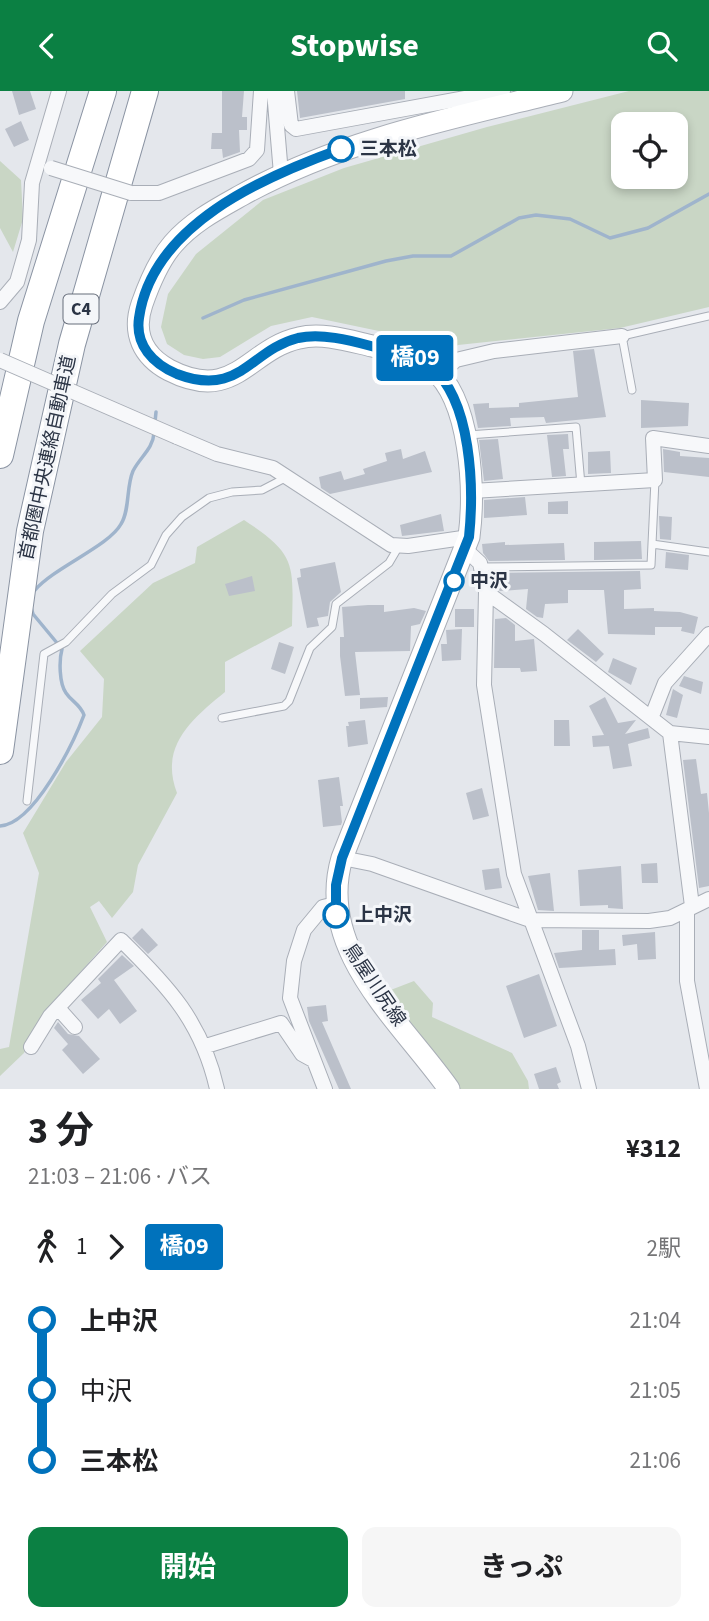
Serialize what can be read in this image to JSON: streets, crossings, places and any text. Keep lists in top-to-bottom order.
{
  "streets": {
    "highway": ["C4", "首都圏中央連絡自動車道"],
    "main road": ["鳥屋川尻線"]
  },
  "places": ["三本松", "中沢", "上中沢"],
  "lines": ["bus line 橋09"],
  "page": {
    "header": "Stopwise",
    "on_map": "橋09",
    "heading": ["3 分", "21:03 – 21:06 · バス", "¥312"],
    "legs": ["1", "橋09", "2駅"],
    "list": [
      {
        "name": "上中沢",
        "value": "21:04"
      },
      {
        "name": "中沢",
        "value": "21:05"
      },
      {
        "name": "三本松",
        "value": "21:06"
      }
    ],
    "buttons": ["開始", "きっぷ"]
  }
}
